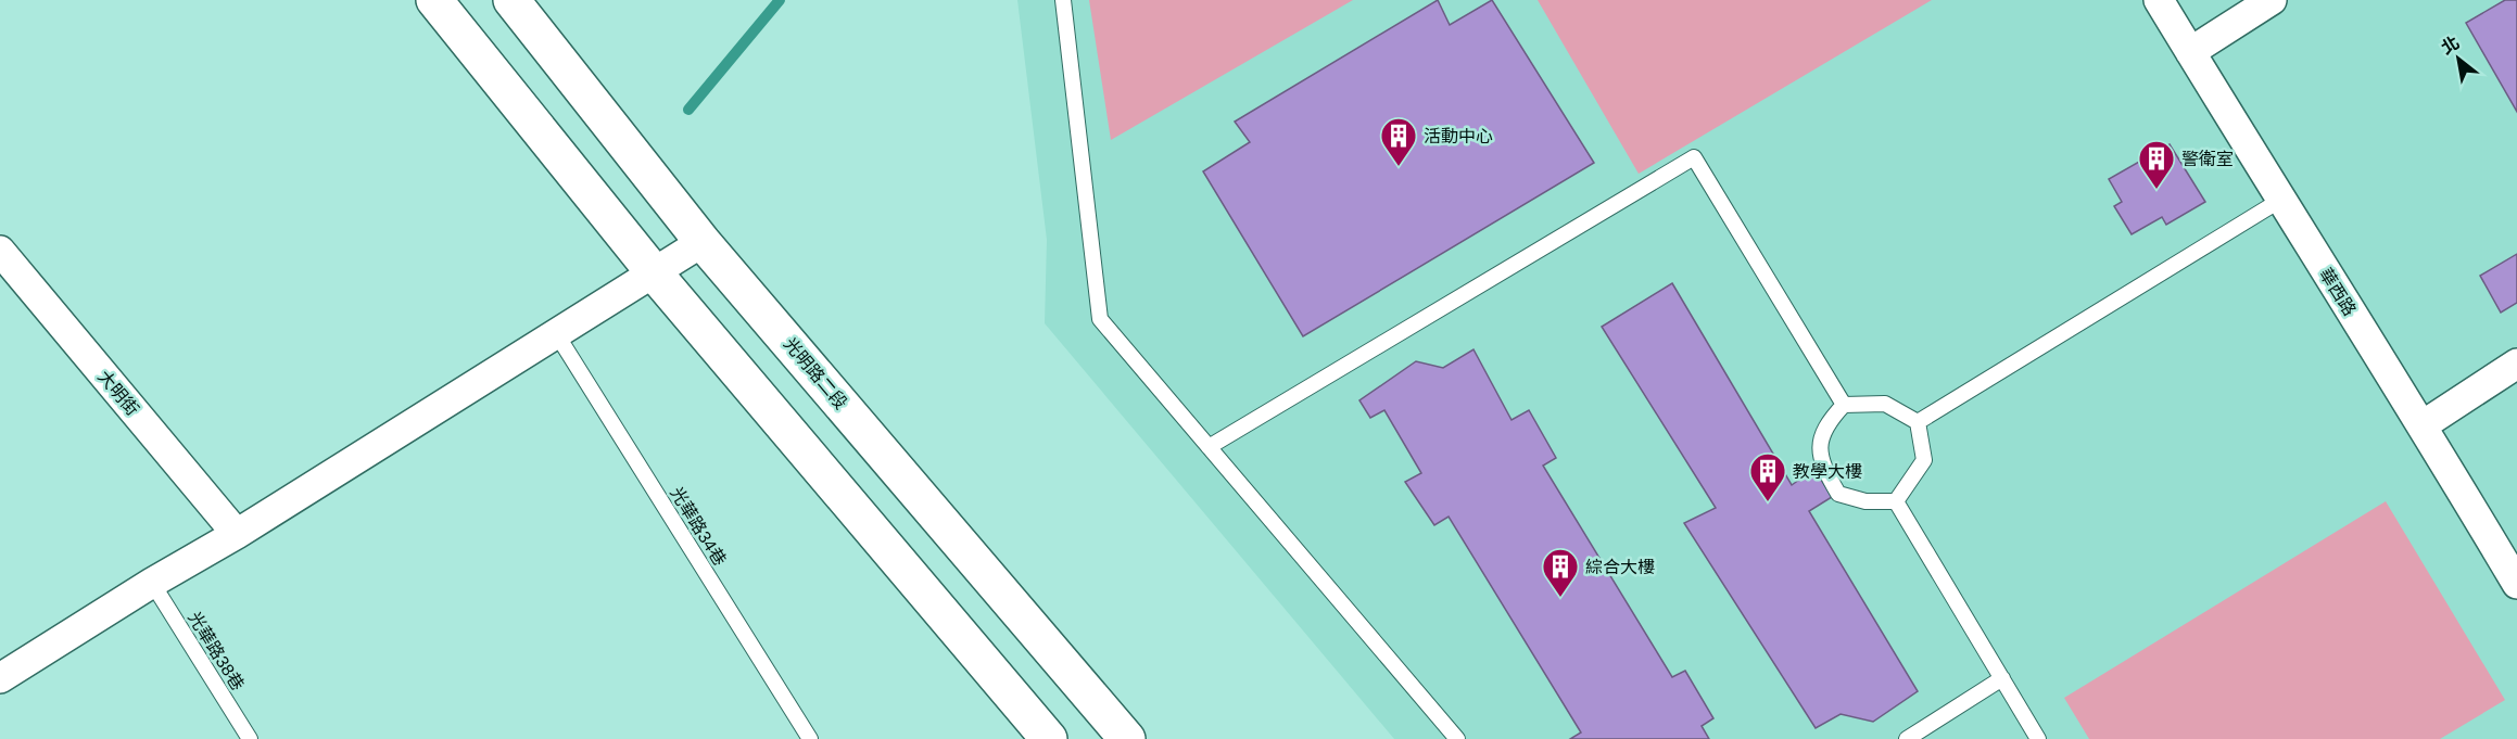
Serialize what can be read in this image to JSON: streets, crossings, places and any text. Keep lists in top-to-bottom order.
{
  "streets": {
    "street": ["華西路", "光明路二段", "大明街"],
    "lane": ["光華路34巷", "光華路38巷"]
  },
  "places": {
    "building": [
      "活動中心",
      "警衛室",
      "教學大樓",
      "綜合大樓"
    ]
  },
  "north": "top left"
}
